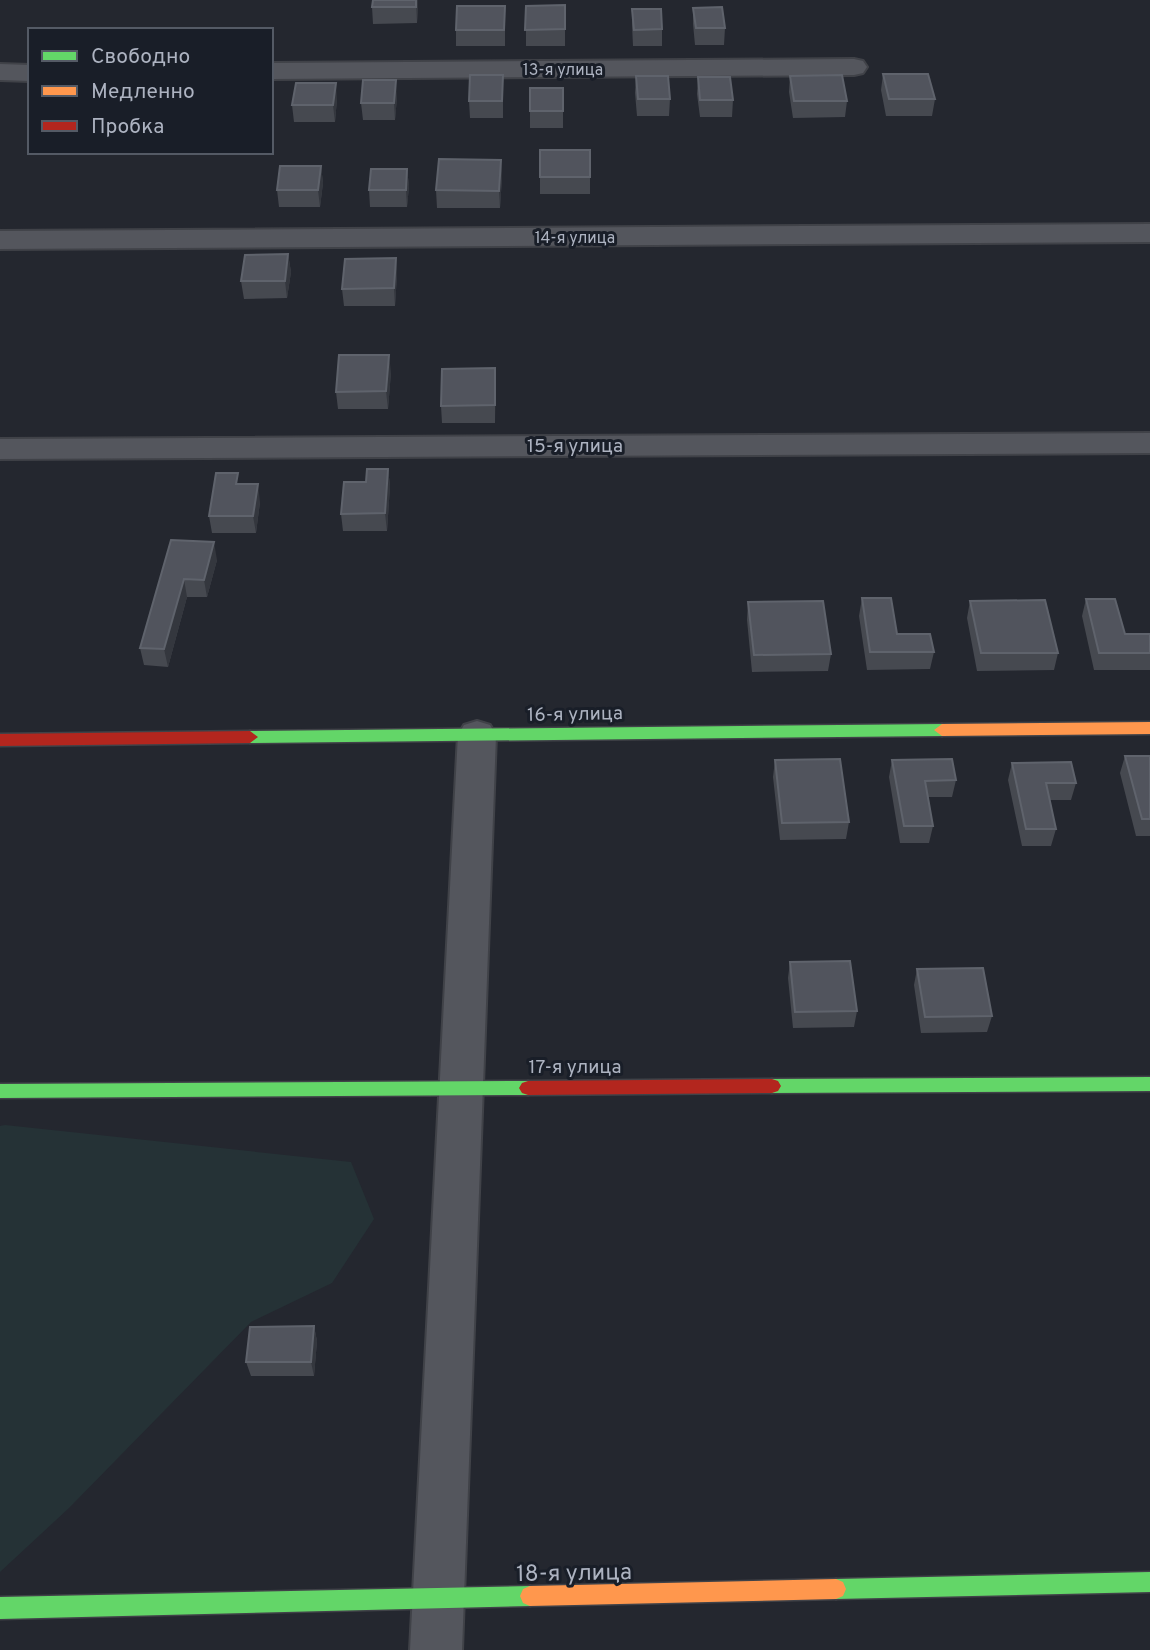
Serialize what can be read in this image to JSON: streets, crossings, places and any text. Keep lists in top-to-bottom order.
{
  "streets": {
    "street": [
      "13-я улица",
      "14-я улица",
      "15-я улица",
      "16-я улица",
      "17-я улица",
      "18-я улица"
    ]
  },
  "legend": ["Свободно", "Медленно", "Пробка"]
}
